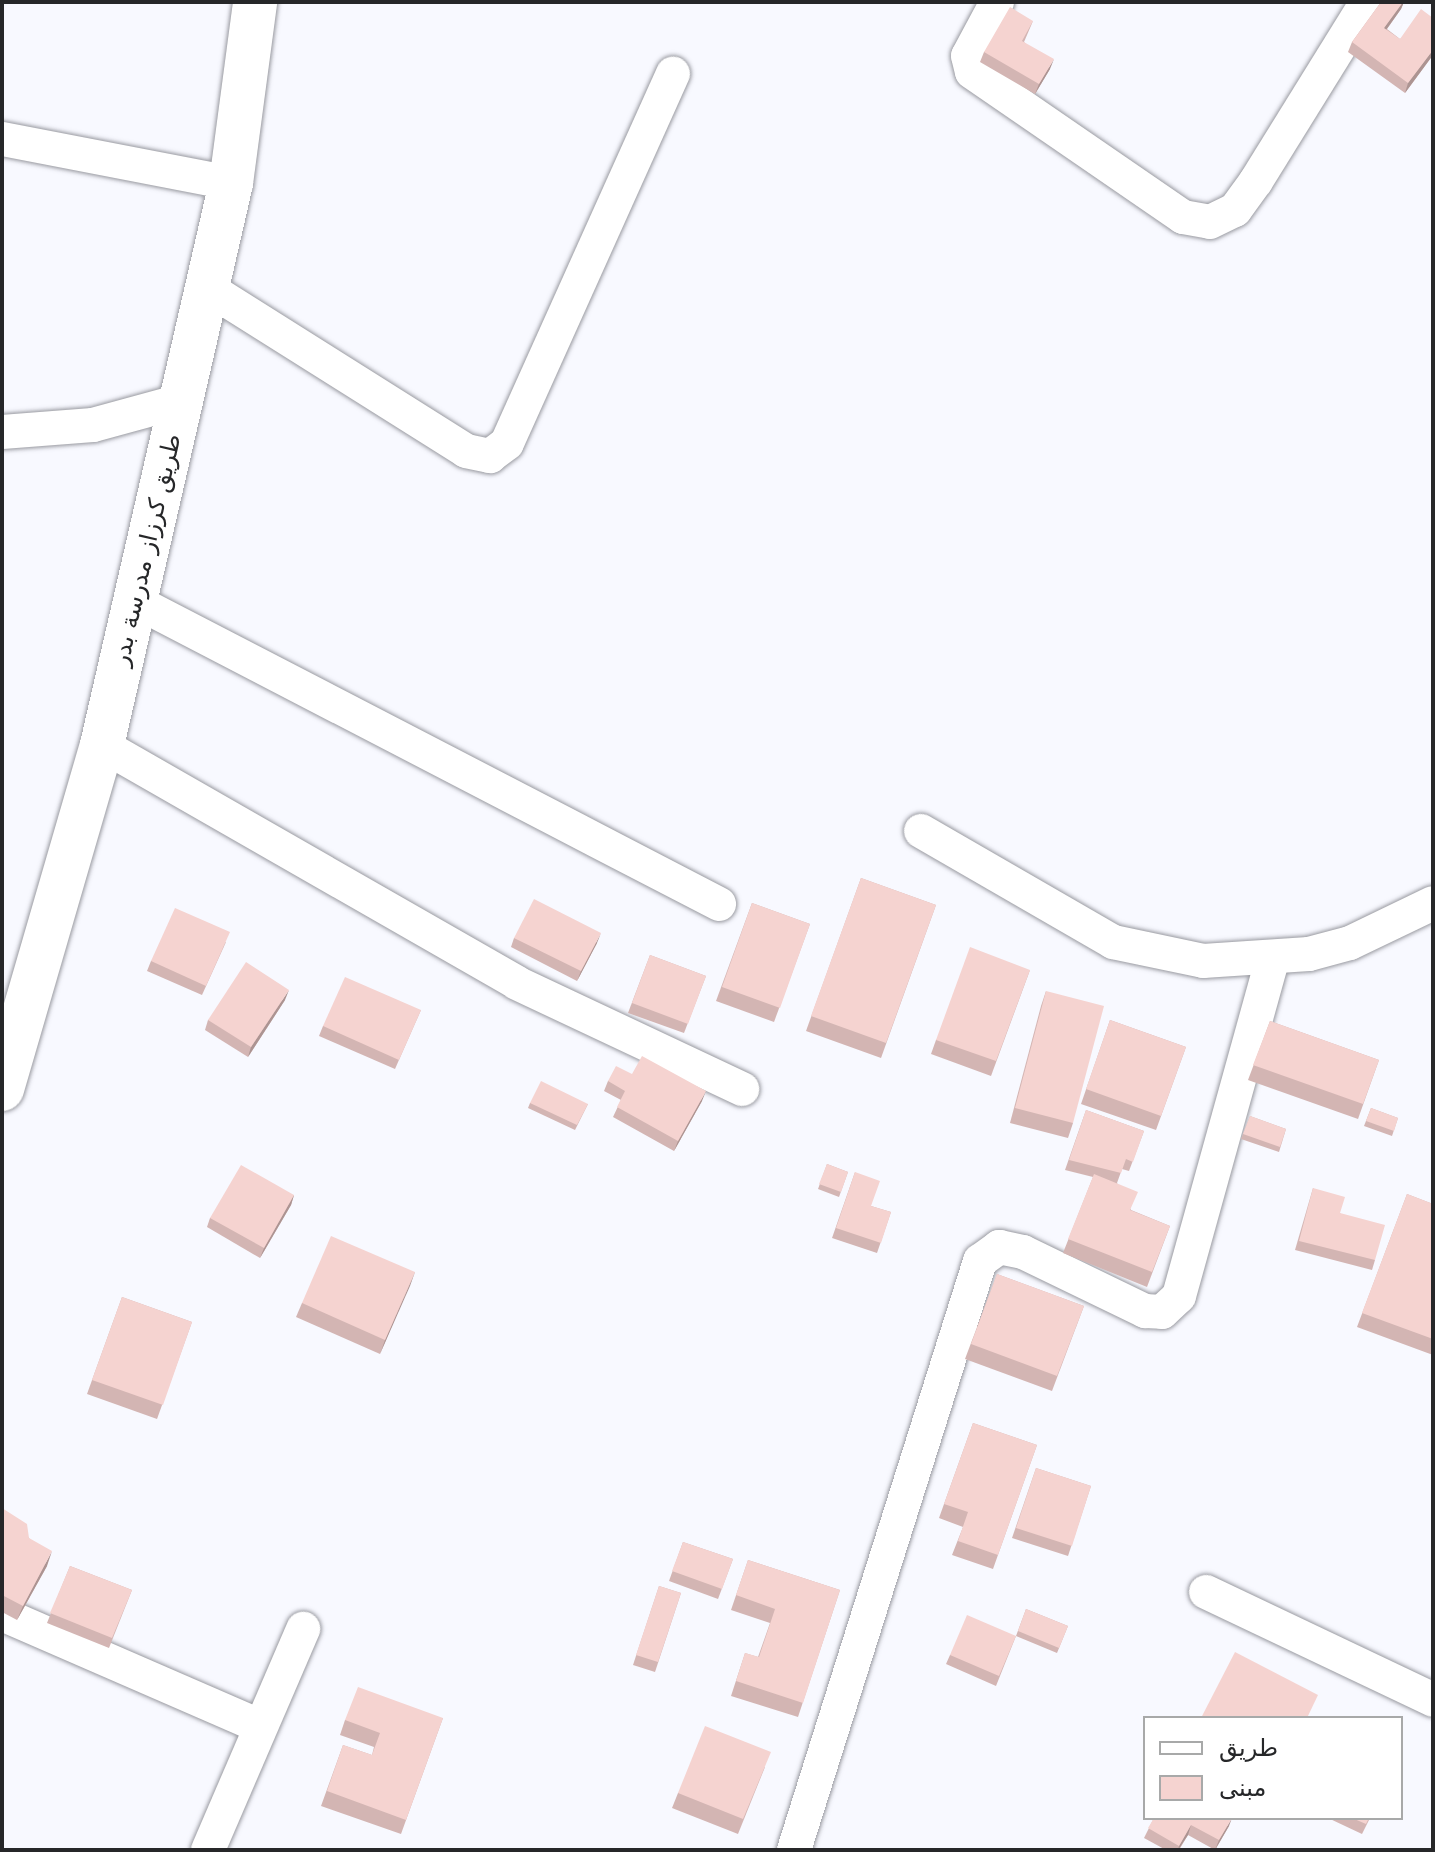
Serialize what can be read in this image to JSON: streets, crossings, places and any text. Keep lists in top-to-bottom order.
{
  "streets": {
    "street": ["طريق كرزاز مدرسة بدر"]
  },
  "legend": ["طريق", "مبنى"]
}
